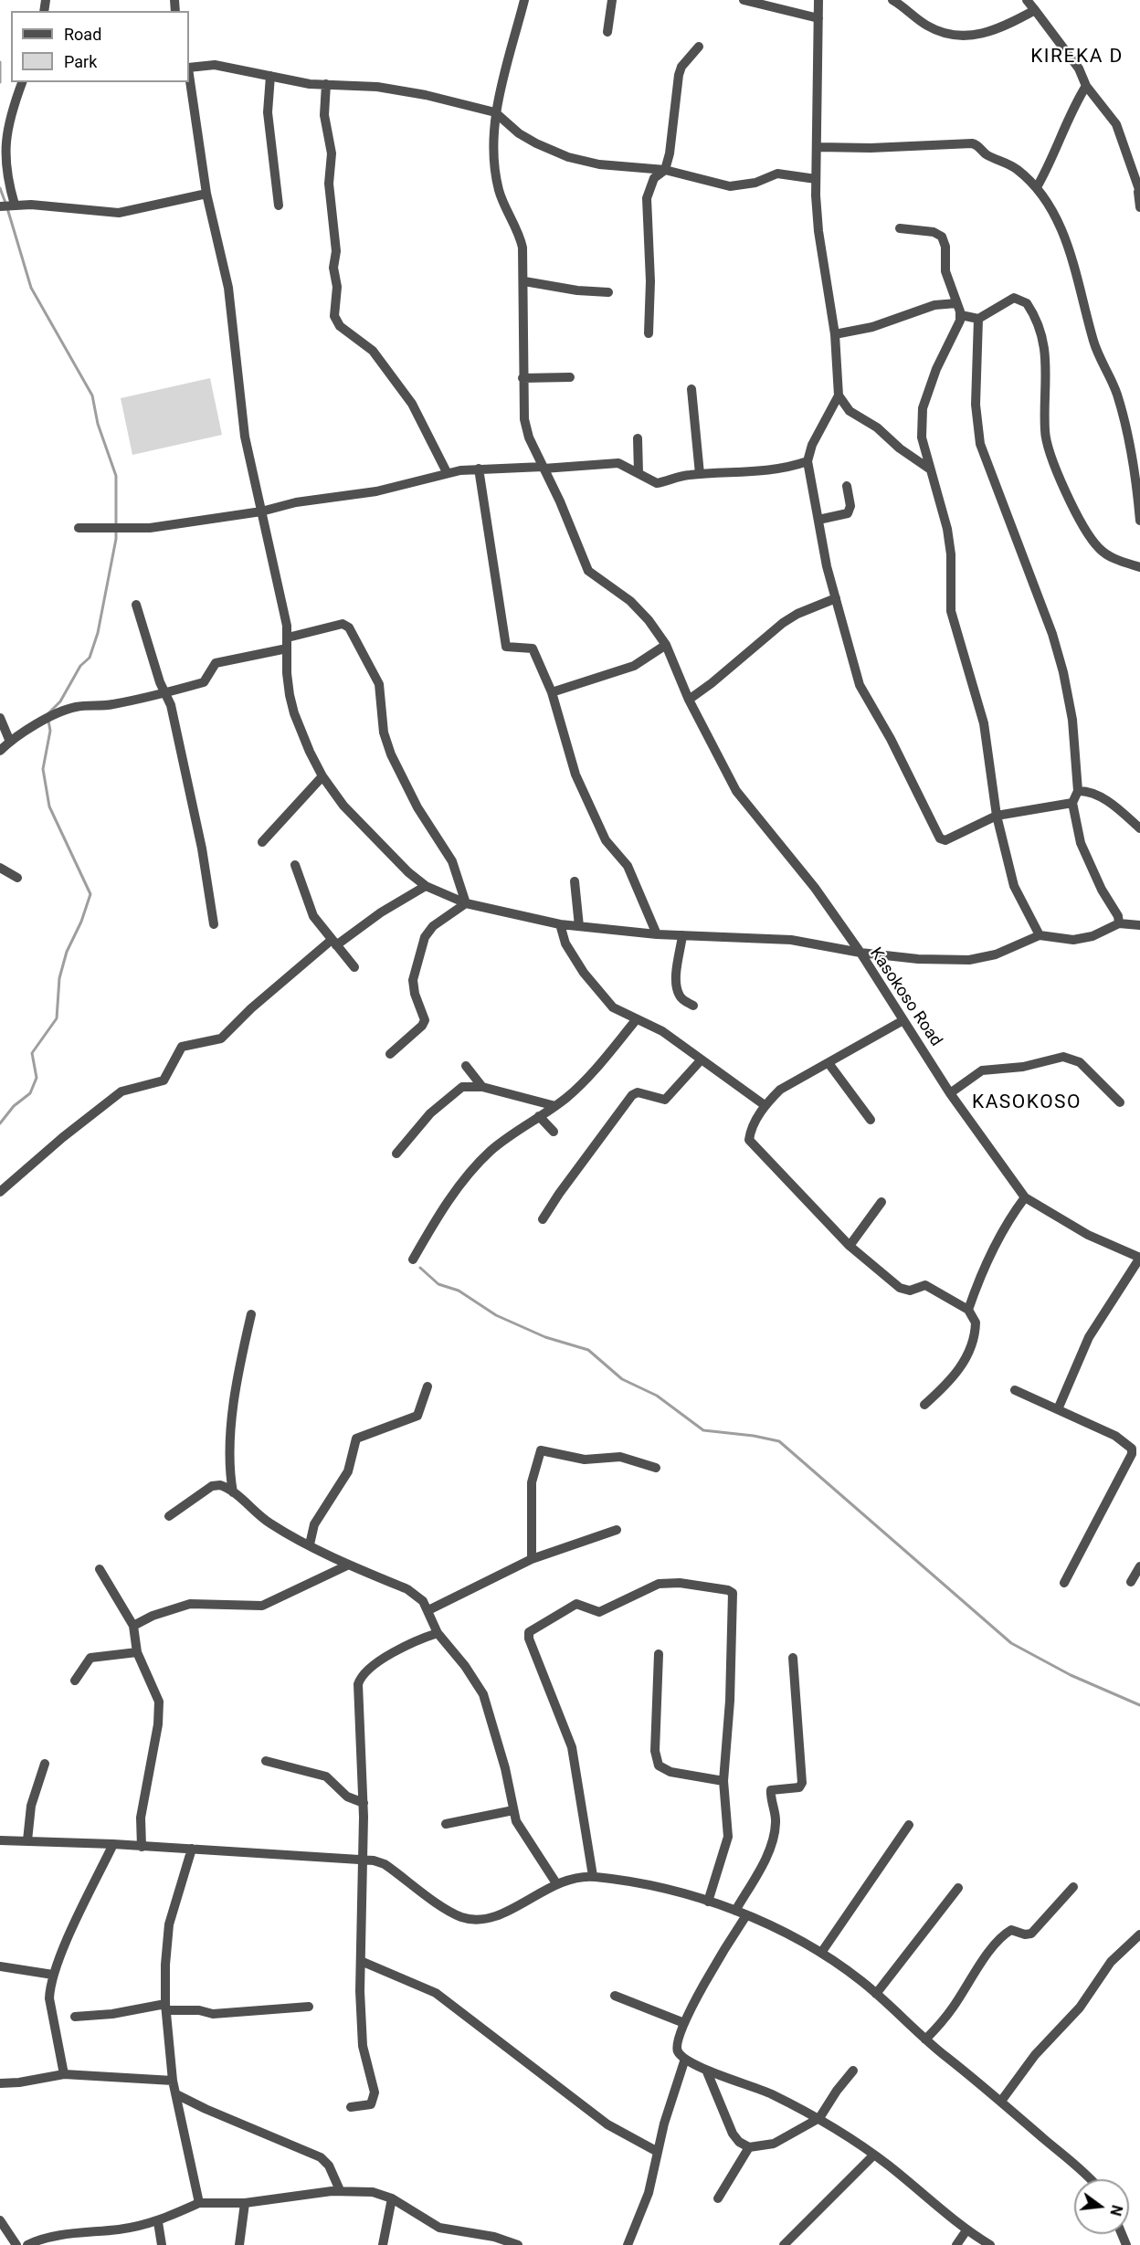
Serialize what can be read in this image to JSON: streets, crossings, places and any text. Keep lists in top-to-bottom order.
{
  "streets": {
    "street": ["Kasokoso Road"]
  },
  "districts": ["KIREKA D", "KASOKOSO"],
  "legend": ["Road", "Park"],
  "north": "right"
}
